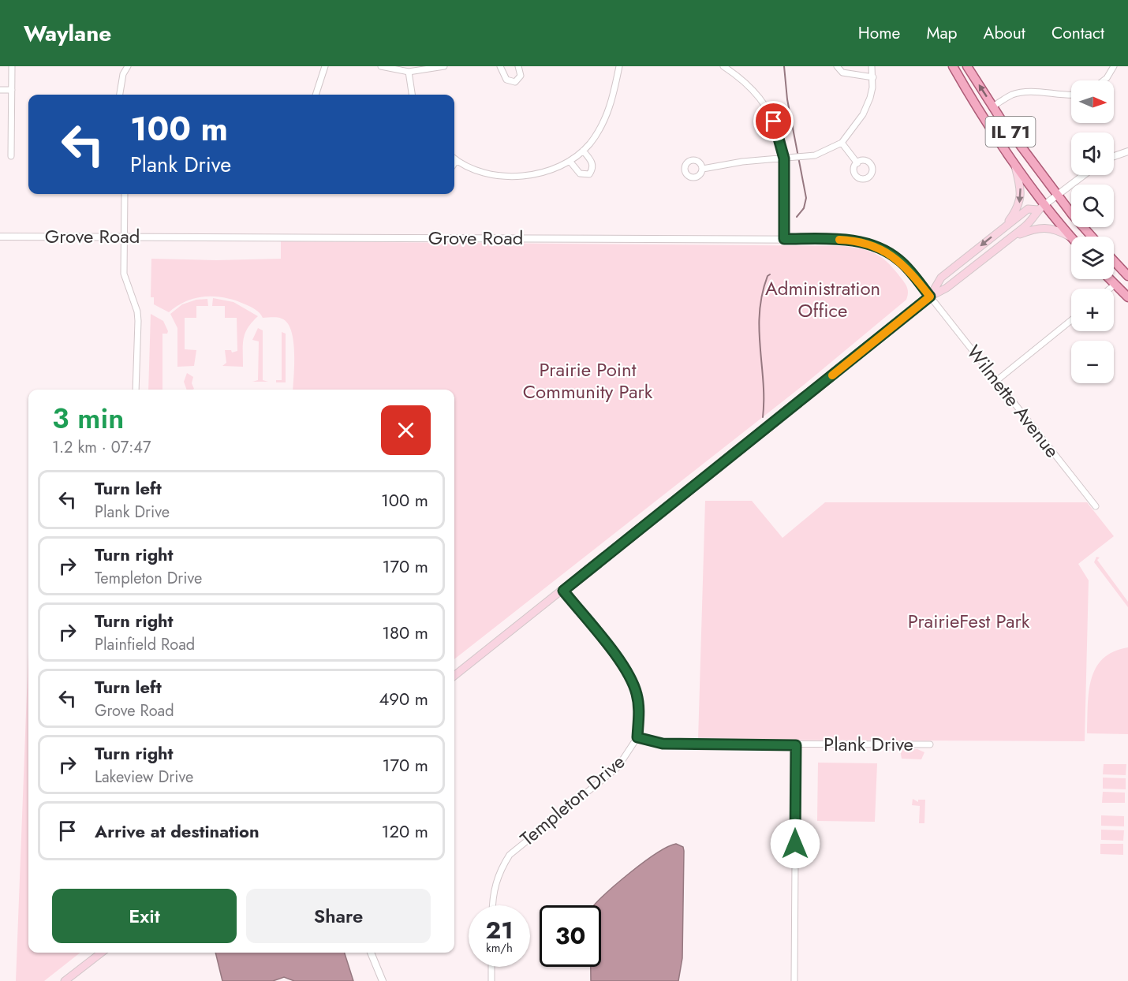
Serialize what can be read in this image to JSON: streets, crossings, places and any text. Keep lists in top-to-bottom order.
{
  "streets": {
    "main road": ["IL 71"],
    "street": [
      "Grove Road",
      "Wilmette Avenue",
      "Plank Drive",
      "Templeton Drive"
    ]
  },
  "crossings": [
    ["Grove Road", "Wilmette Avenue"],
    ["Plank Drive", "Templeton Drive"]
  ],
  "parks": ["Administration Office", "Prairie Point Community Park", "PrairieFest Park"],
  "north": "right",
  "page": {
    "header": "Waylane",
    "nav": [
      "Home",
      "Map",
      "About",
      "Contact"
    ],
    "map_buttons": ["+", "−"],
    "turn": ["100 m", "Plank Drive"],
    "heading": ["3 min", "1.2 km · 07:47"],
    "list": [
      {
        "name": "Turn left",
        "note": "Plank Drive",
        "value": "100 m"
      },
      {
        "name": "Turn right",
        "note": "Templeton Drive",
        "value": "170 m"
      },
      {
        "name": "Turn right",
        "note": "Plainfield Road",
        "value": "180 m"
      },
      {
        "name": "Turn left",
        "note": "Grove Road",
        "value": "490 m"
      },
      {
        "name": "Turn right",
        "note": "Lakeview Drive",
        "value": "170 m"
      },
      {
        "name": "Arrive at destination",
        "value": "120 m"
      }
    ],
    "buttons": ["Exit", "Share"],
    "speed": "21 km/h",
    "limit": "30"
  }
}
